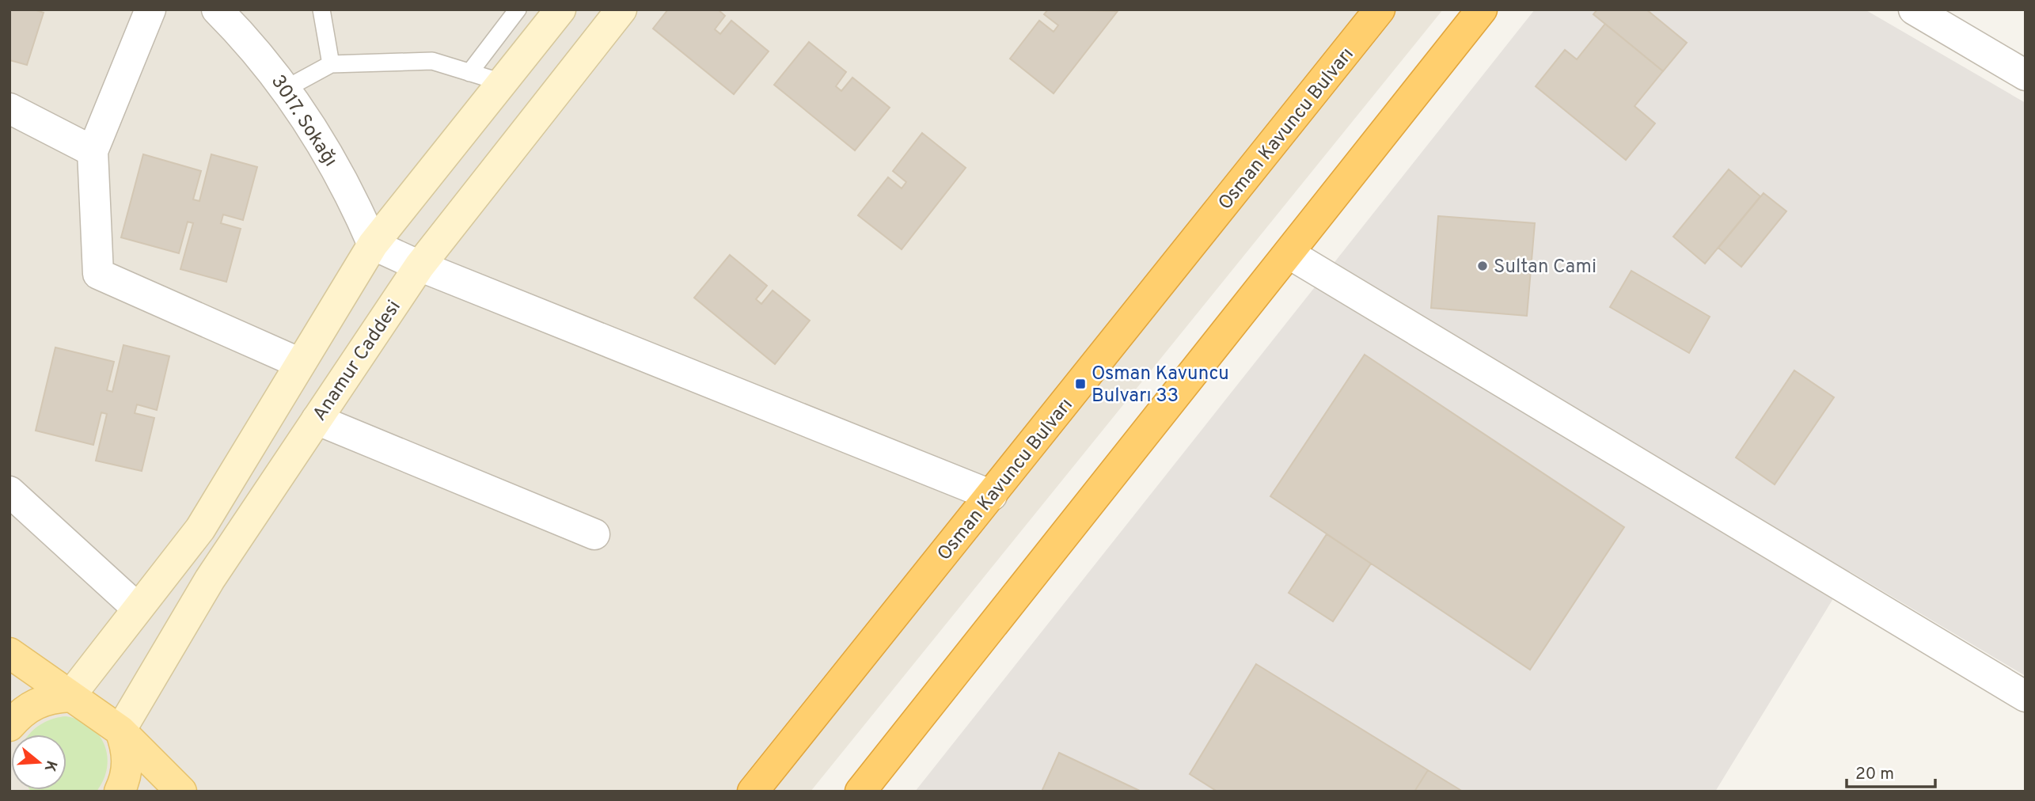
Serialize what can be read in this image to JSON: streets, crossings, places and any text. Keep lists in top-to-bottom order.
{
  "streets": {
    "highway": ["Osman Kavuncu Bulvarı"],
    "street": ["3017. Sokağı", "Anamur Caddesi"]
  },
  "places": {
    "other": ["Sultan Cami"],
    "transit": ["Osman Kavuncu Bulvarı 33"]
  },
  "scale_bar": "20 m",
  "north": "right"
}
